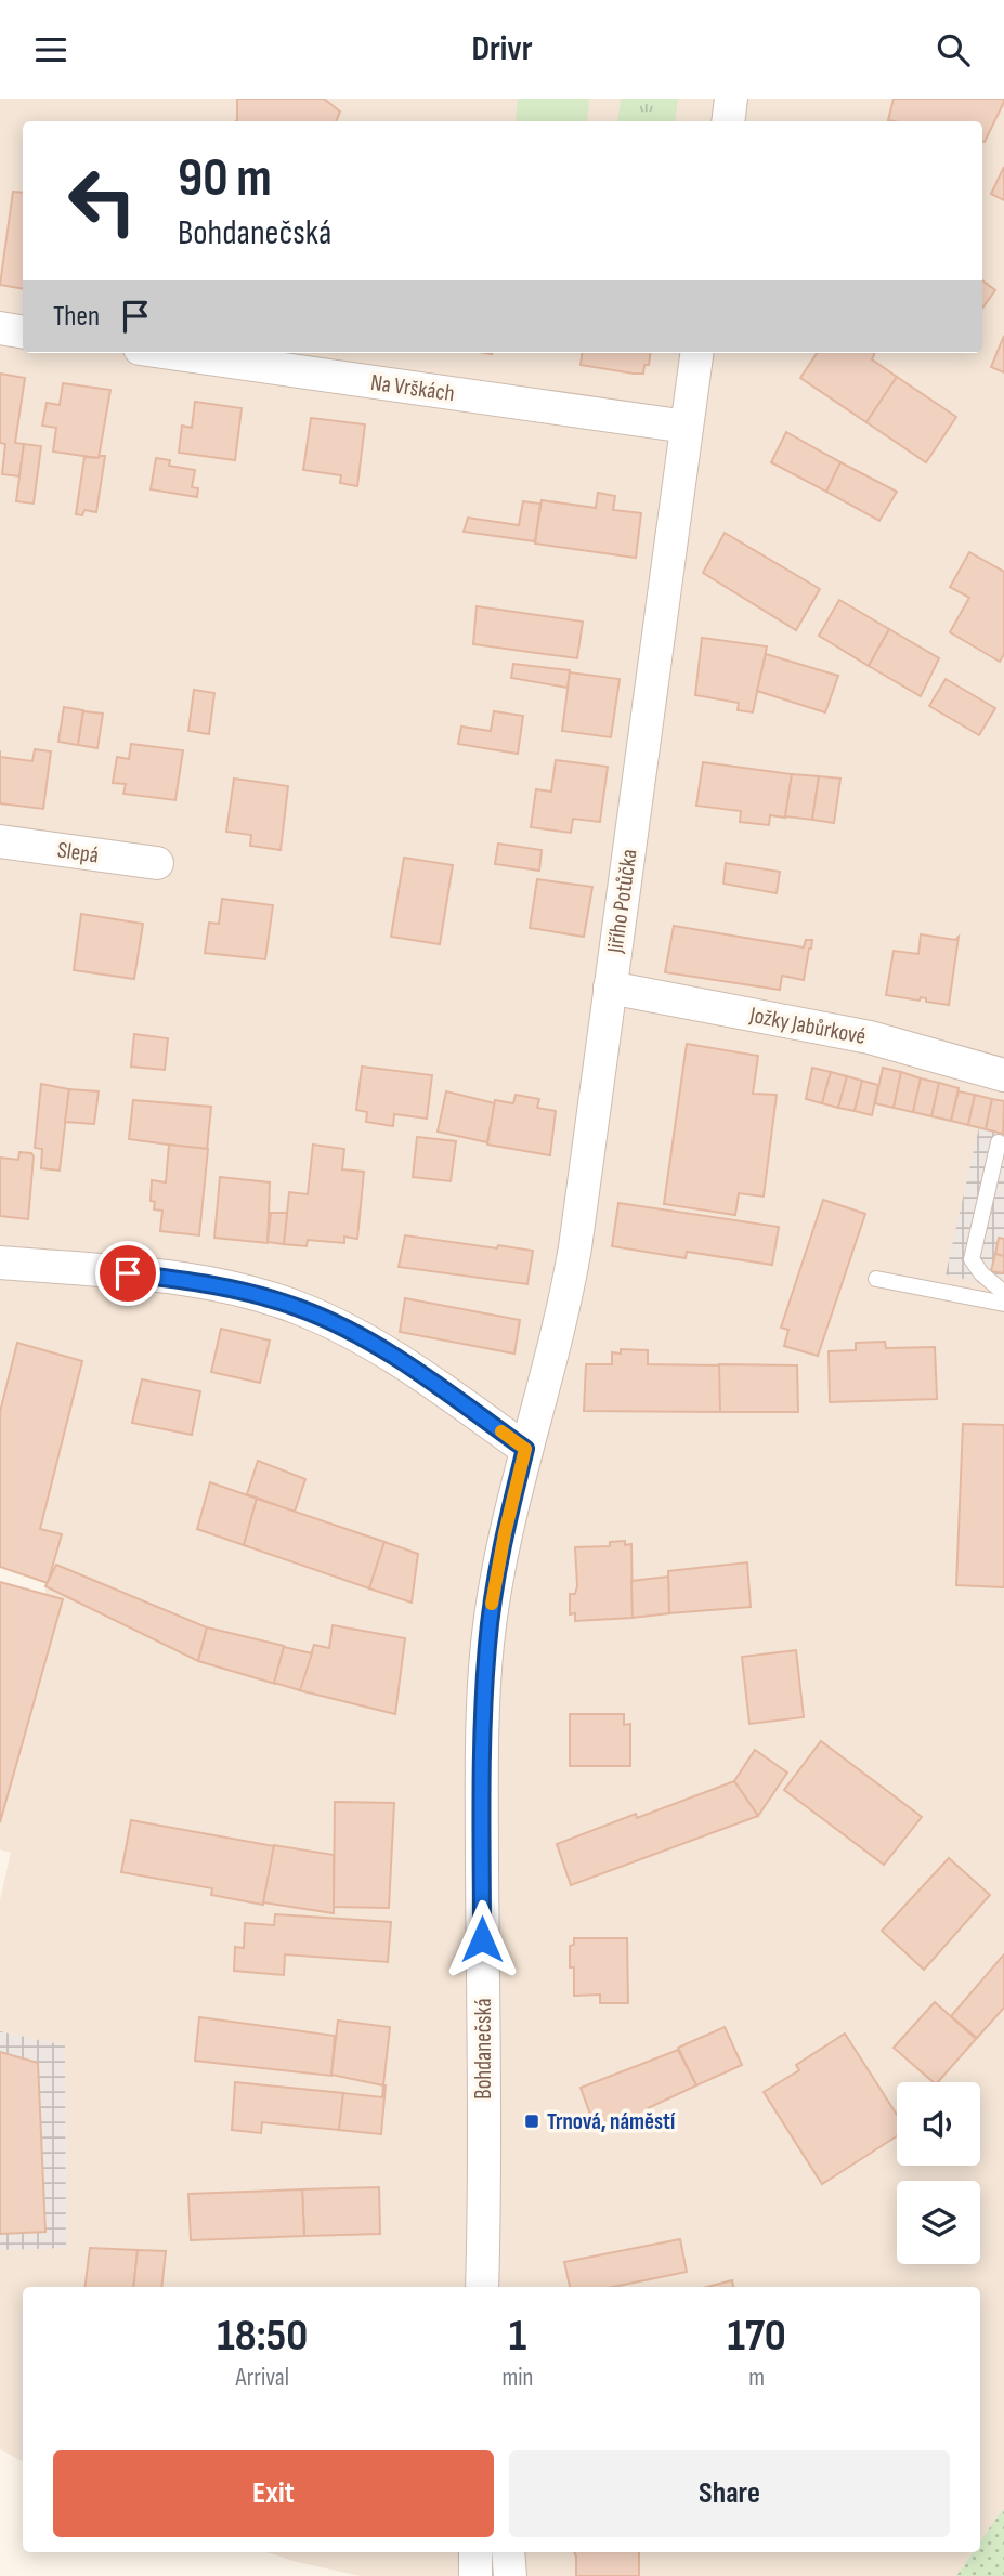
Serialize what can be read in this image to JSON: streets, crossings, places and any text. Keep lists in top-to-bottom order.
{
  "streets": {
    "street": [
      "Na Vrškách",
      "Slepá",
      "Jiřího Potůčka",
      "Jožky Jabůrkové",
      "Bohdanečská"
    ]
  },
  "crossings": [
    ["Na Vrškách", "Jiřího Potůčka"],
    ["Jiřího Potůčka", "Jožky Jabůrkové"],
    ["Jiřího Potůčka", "Bohdanečská"]
  ],
  "places": {
    "transit": ["Trnová, náměstí"]
  },
  "page": {
    "header": "Drivr",
    "turn": ["90 m", "Bohdanečská"],
    "then": "Then",
    "eta": [
      "18:50",
      "Arrival",
      "1",
      "min",
      "170",
      "m"
    ],
    "buttons": ["Exit", "Share"]
  }
}
